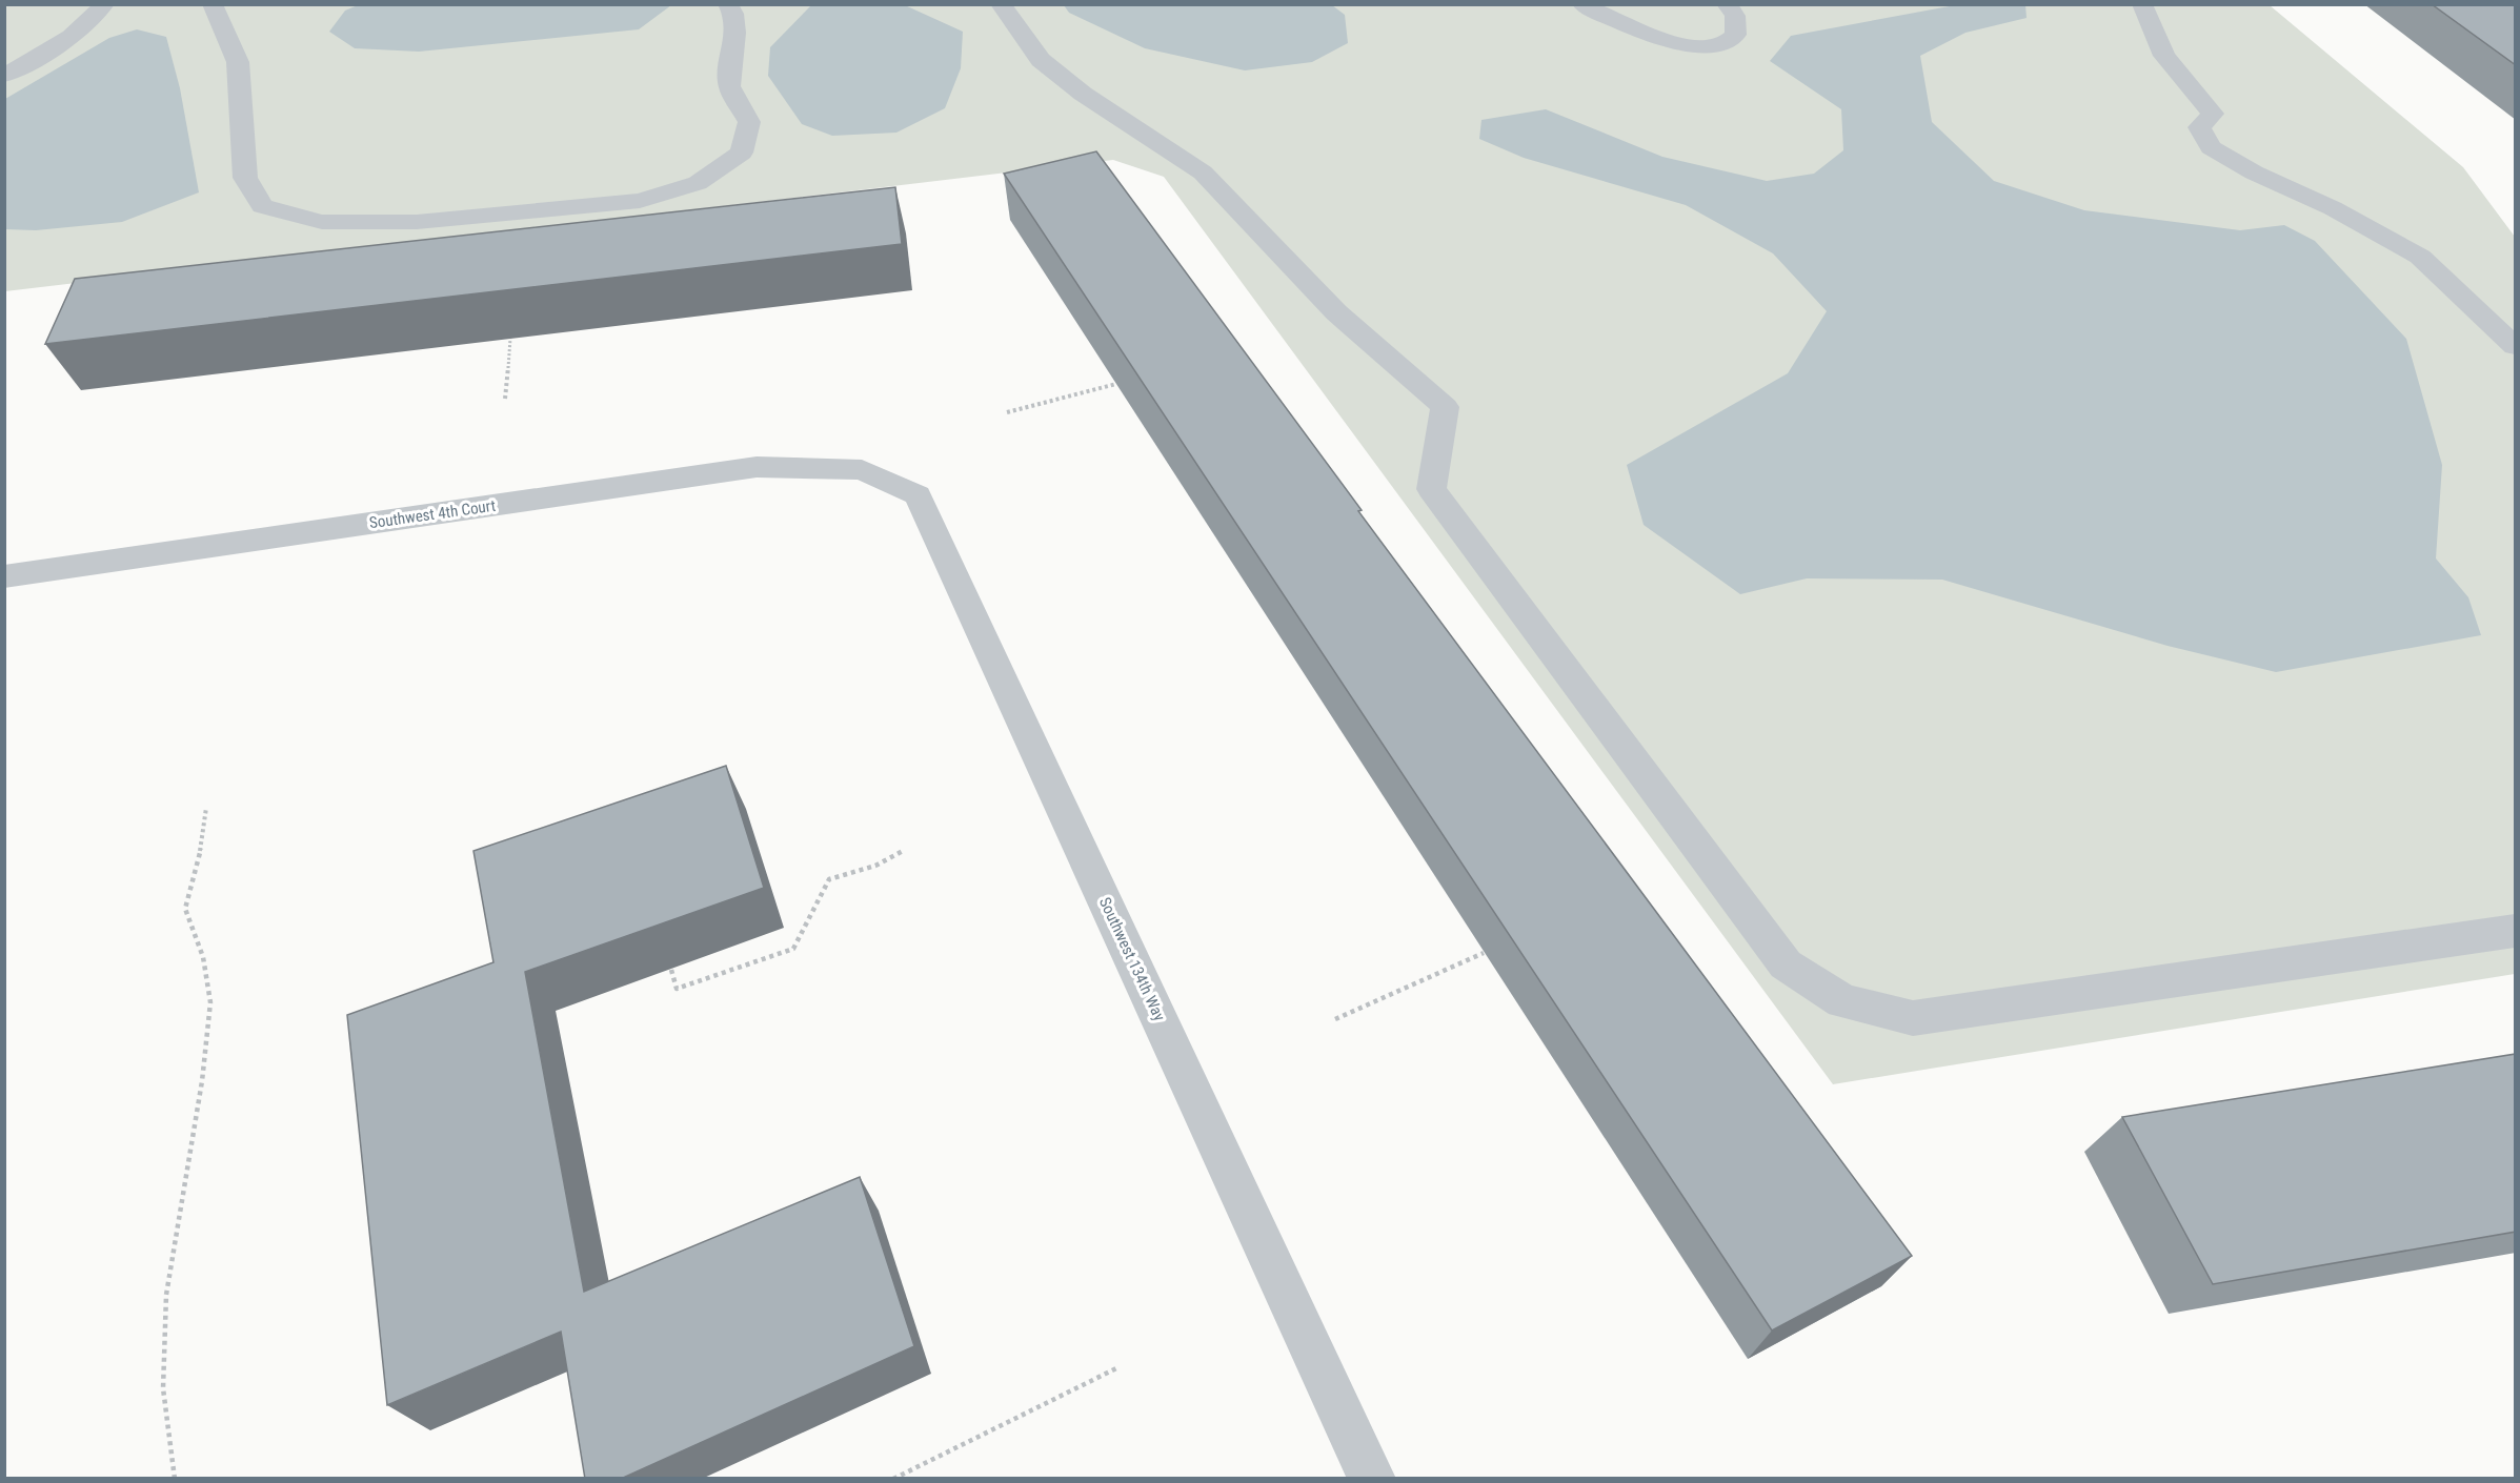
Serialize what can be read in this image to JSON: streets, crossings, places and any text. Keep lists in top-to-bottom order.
{
  "streets": {
    "street": ["Southwest 4th Court", "Southwest 134th Way"]
  },
  "crossings": [
    ["Southwest 4th Court", "Southwest 134th Way"]
  ]
}
